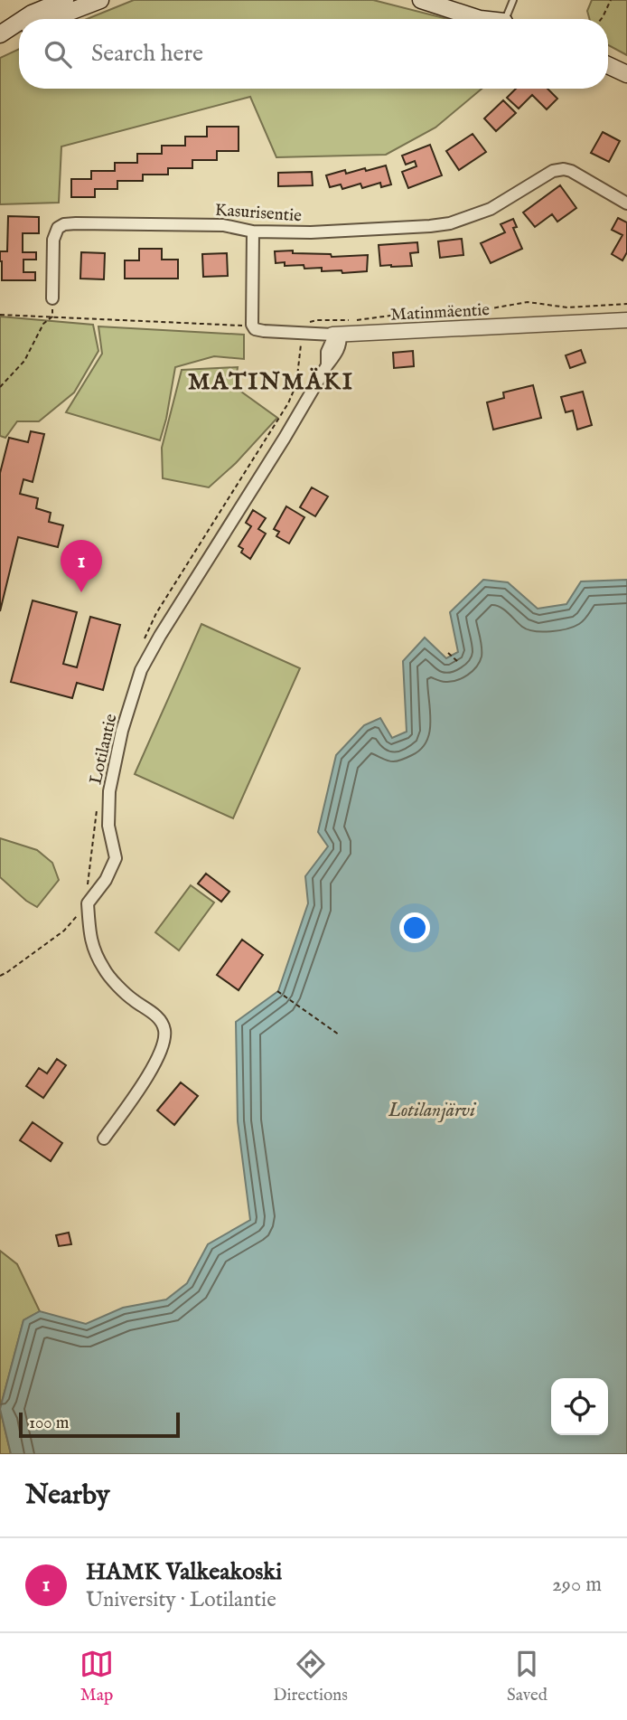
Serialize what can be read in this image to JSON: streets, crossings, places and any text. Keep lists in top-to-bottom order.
{
  "streets": {
    "street": ["Kasurisentie", "Matinmäentie", "Lotilantie"]
  },
  "crossings": [
    ["Matinmäentie", "Lotilantie"]
  ],
  "districts": ["MATINMÄKI"],
  "water": ["Lotilanjärvi"],
  "scale_bar": "100 m",
  "page": {
    "search": "Search here",
    "pins": "1",
    "scale": "100 m",
    "heading": "Nearby",
    "list": [
      {
        "mark": "1",
        "name": "HAMK Valkeakoski",
        "note": "University · Lotilantie",
        "value": "290 m"
      }
    ],
    "nav": ["Map", "Directions", "Saved"]
  }
}
